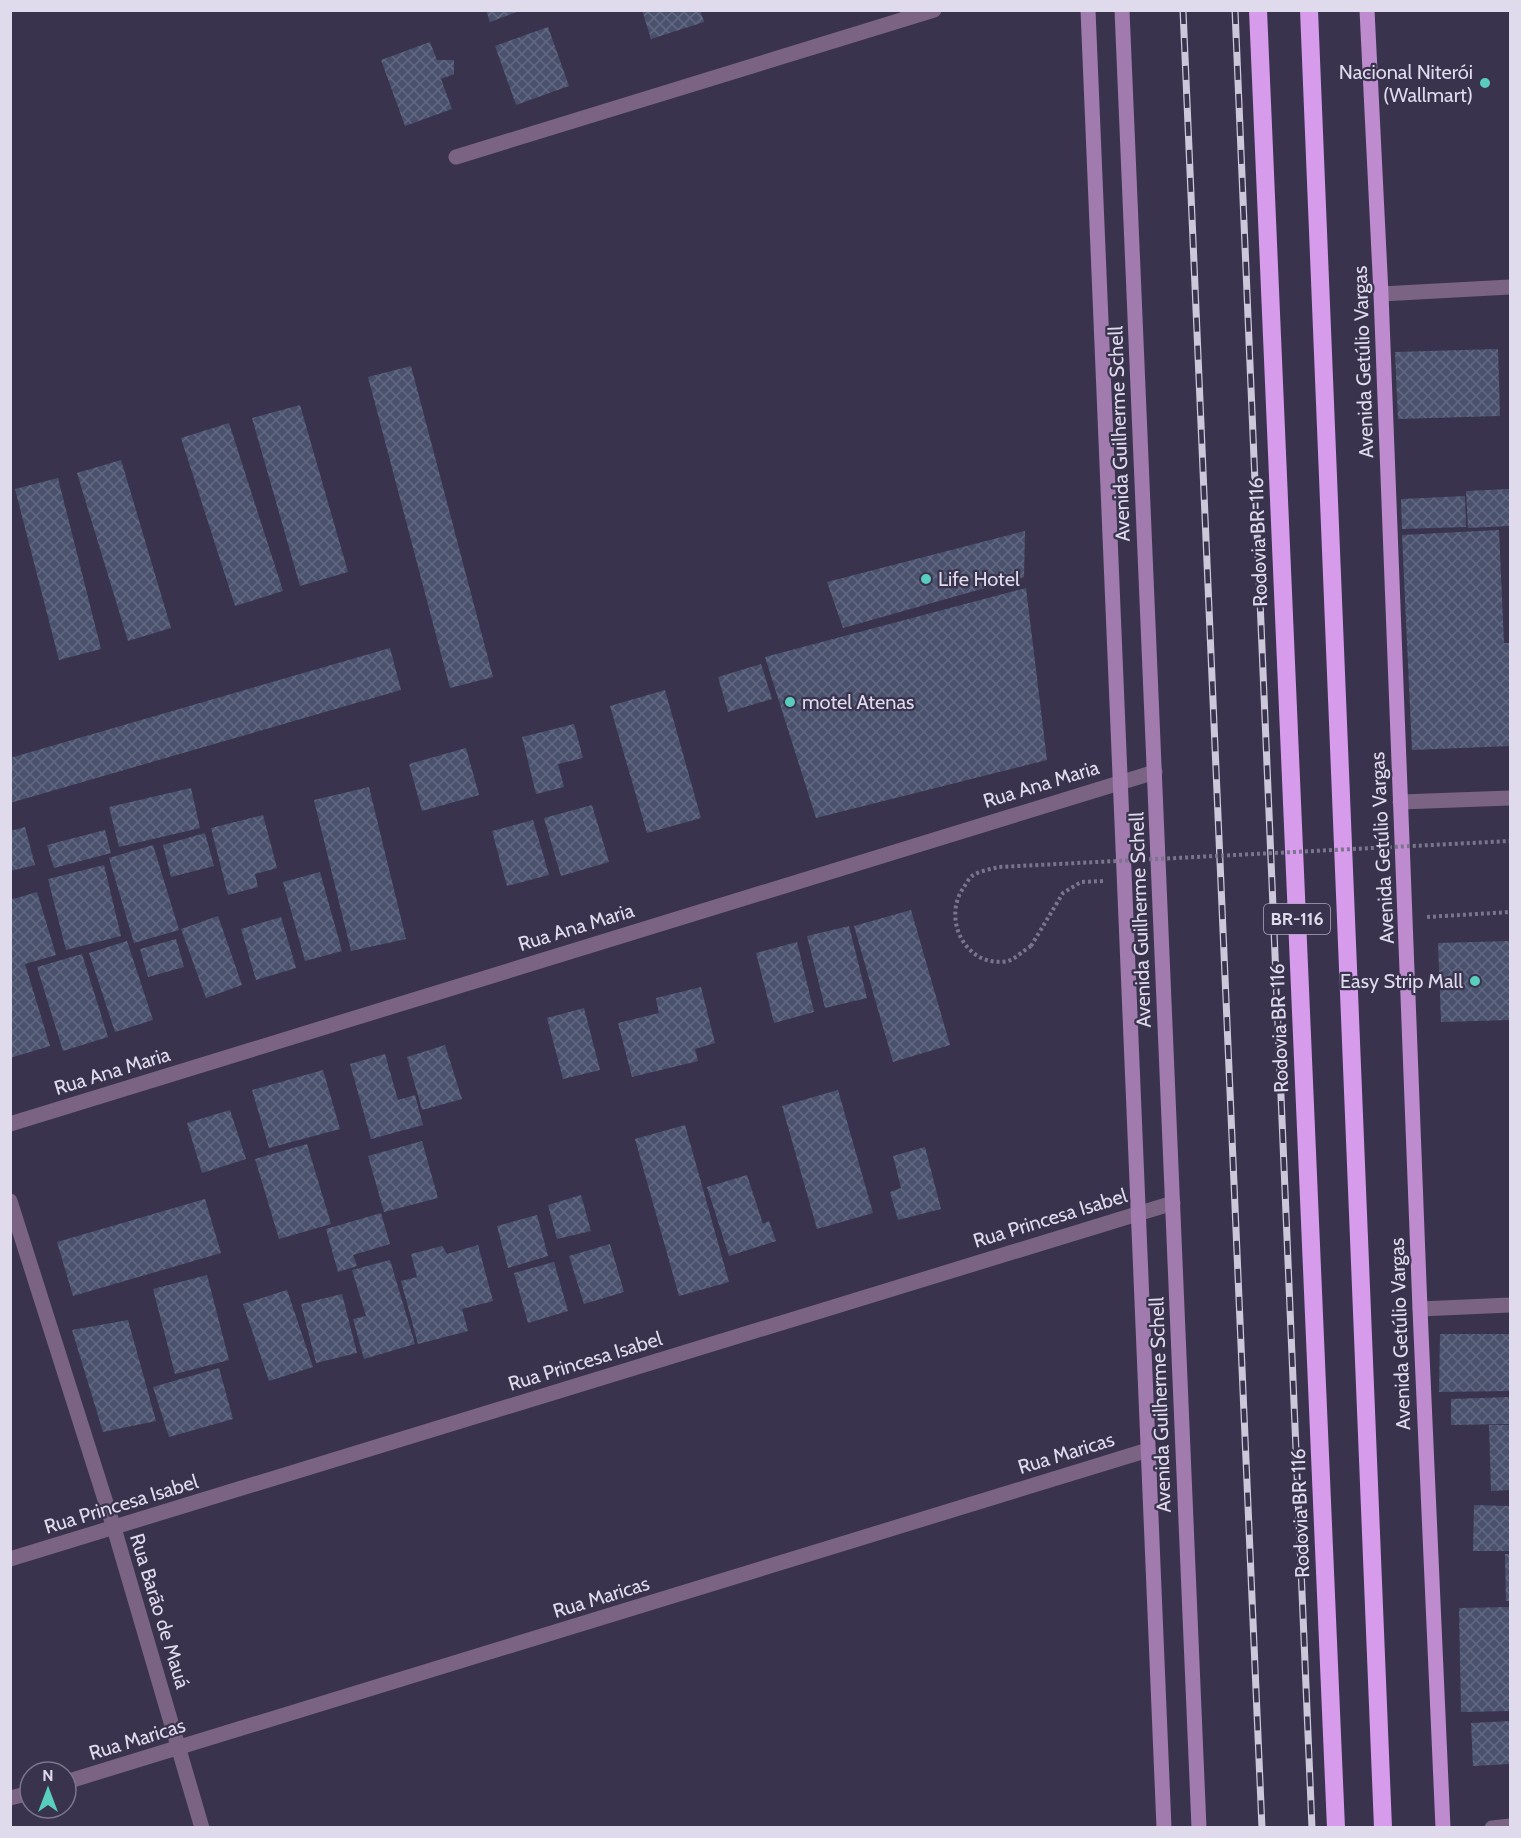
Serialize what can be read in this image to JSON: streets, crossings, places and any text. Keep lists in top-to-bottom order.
{
  "streets": {
    "highway": ["Rodovia BR-116", "BR-116"],
    "main road": ["Avenida Getúlio Vargas", "Avenida Guilherme Schell"],
    "street": [
      "Rua Ana Maria",
      "Rua Princesa Isabel",
      "Rua Maricas",
      "Rua Barão de Mauá"
    ]
  },
  "crossings": [
    ["Avenida Guilherme Schell", "Rua Ana Maria"],
    ["Avenida Guilherme Schell", "Rua Princesa Isabel"],
    ["Avenida Guilherme Schell", "Rua Maricas"],
    ["Rua Princesa Isabel", "Rua Barão de Mauá"],
    ["Rua Maricas", "Rua Barão de Mauá"]
  ],
  "places": [
    "Nacional Niterói (Wallmart)",
    "Life Hotel",
    "motel Atenas",
    "Easy Strip Mall"
  ],
  "north": "top"
}
